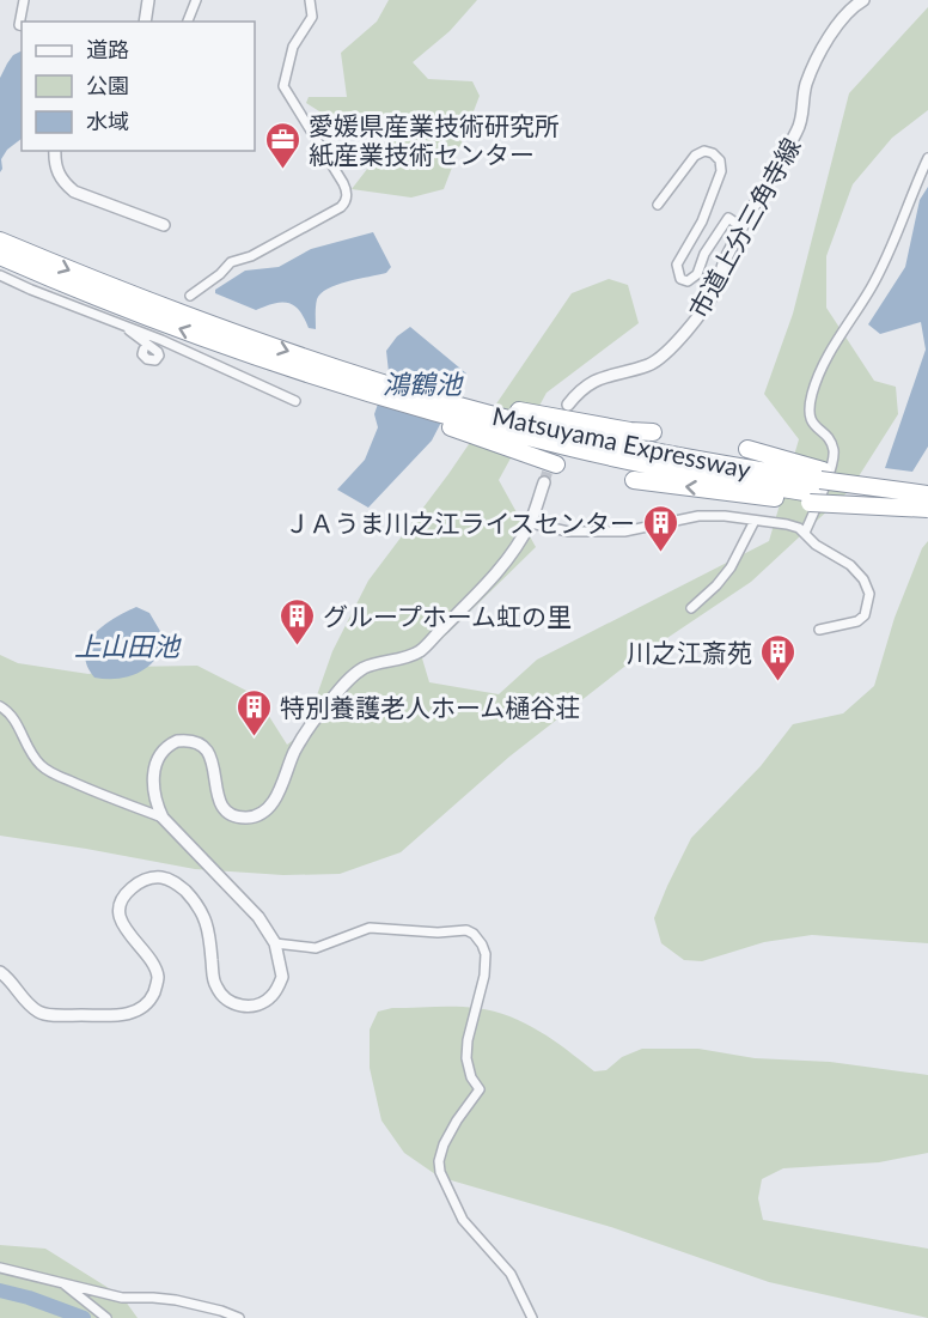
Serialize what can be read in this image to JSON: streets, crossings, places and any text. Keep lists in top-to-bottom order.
{
  "streets": {
    "highway": ["Matsuyama Expressway"],
    "street": ["市道上分三角寺線"]
  },
  "water": ["鴻鶴池", "上山田池"],
  "places": {
    "office": ["愛媛県産業技術研究所 紙産業技術センター"],
    "building": [
      "ＪＡうま川之江ライスセンター",
      "グループホーム虹の里",
      "川之江斎苑",
      "特別養護老人ホーム樋谷荘"
    ]
  },
  "legend": ["道路", "公園", "水域"]
}
